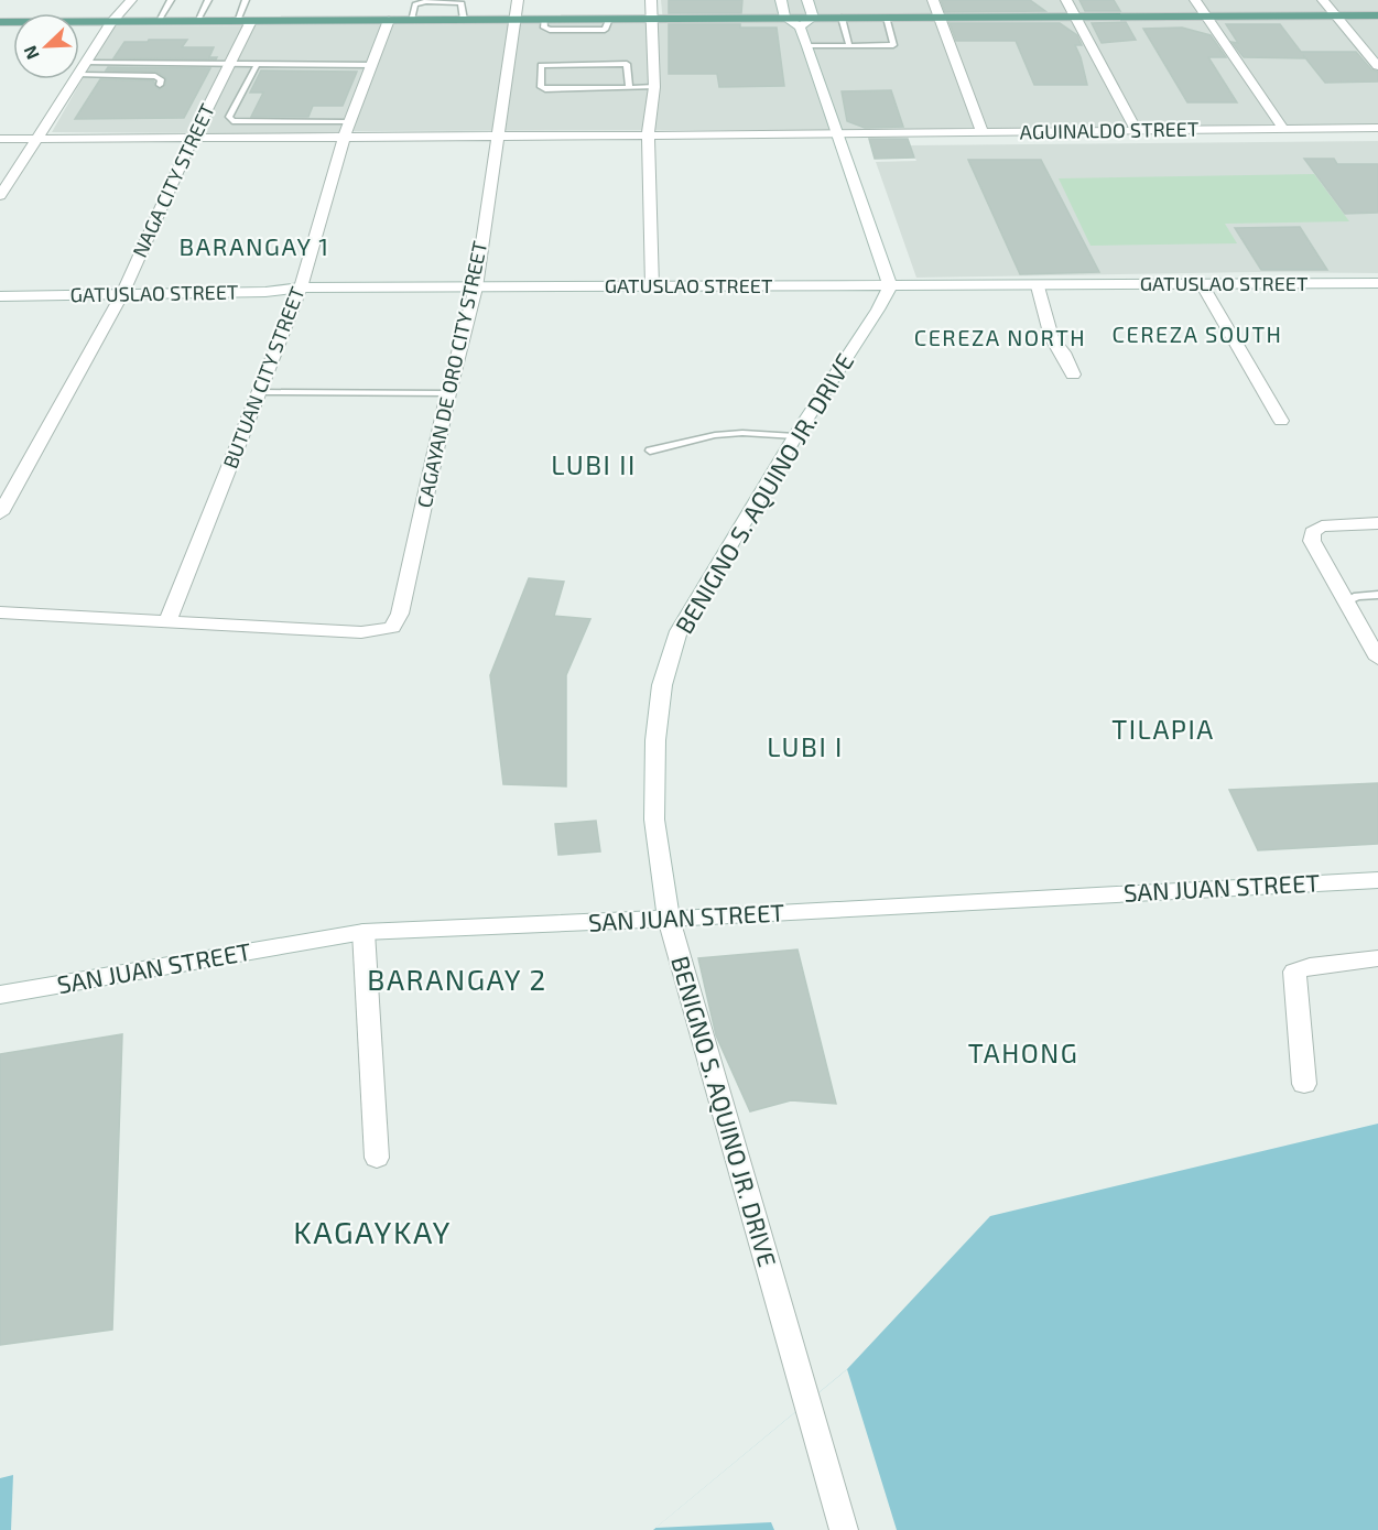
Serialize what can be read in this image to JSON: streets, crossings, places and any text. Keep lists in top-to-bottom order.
{
  "streets": {
    "street": [
      "AGUINALDO STREET",
      "NAGA CITY STREET",
      "GATUSLAO STREET",
      "CAGAYAN DE ORO CITY STREET",
      "BUTUAN CITY STREET",
      "BENIGNO S. AQUINO JR. DRIVE",
      "SAN JUAN STREET"
    ]
  },
  "crossings": [
    ["AGUINALDO STREET", "NAGA CITY STREET"],
    ["AGUINALDO STREET", "CAGAYAN DE ORO CITY STREET"],
    ["AGUINALDO STREET", "BUTUAN CITY STREET"],
    ["NAGA CITY STREET", "GATUSLAO STREET"],
    ["GATUSLAO STREET", "CAGAYAN DE ORO CITY STREET"],
    ["GATUSLAO STREET", "BUTUAN CITY STREET"],
    ["GATUSLAO STREET", "BENIGNO S. AQUINO JR. DRIVE"],
    ["CAGAYAN DE ORO CITY STREET", "BUTUAN CITY STREET"],
    ["BENIGNO S. AQUINO JR. DRIVE", "SAN JUAN STREET"]
  ],
  "districts": [
    "BARANGAY 1",
    "CEREZA SOUTH",
    "CEREZA NORTH",
    "LUBI II",
    "TILAPIA",
    "LUBI I",
    "BARANGAY 2",
    "TAHONG",
    "KAGAYKAY"
  ],
  "north": "bottom left"
}
